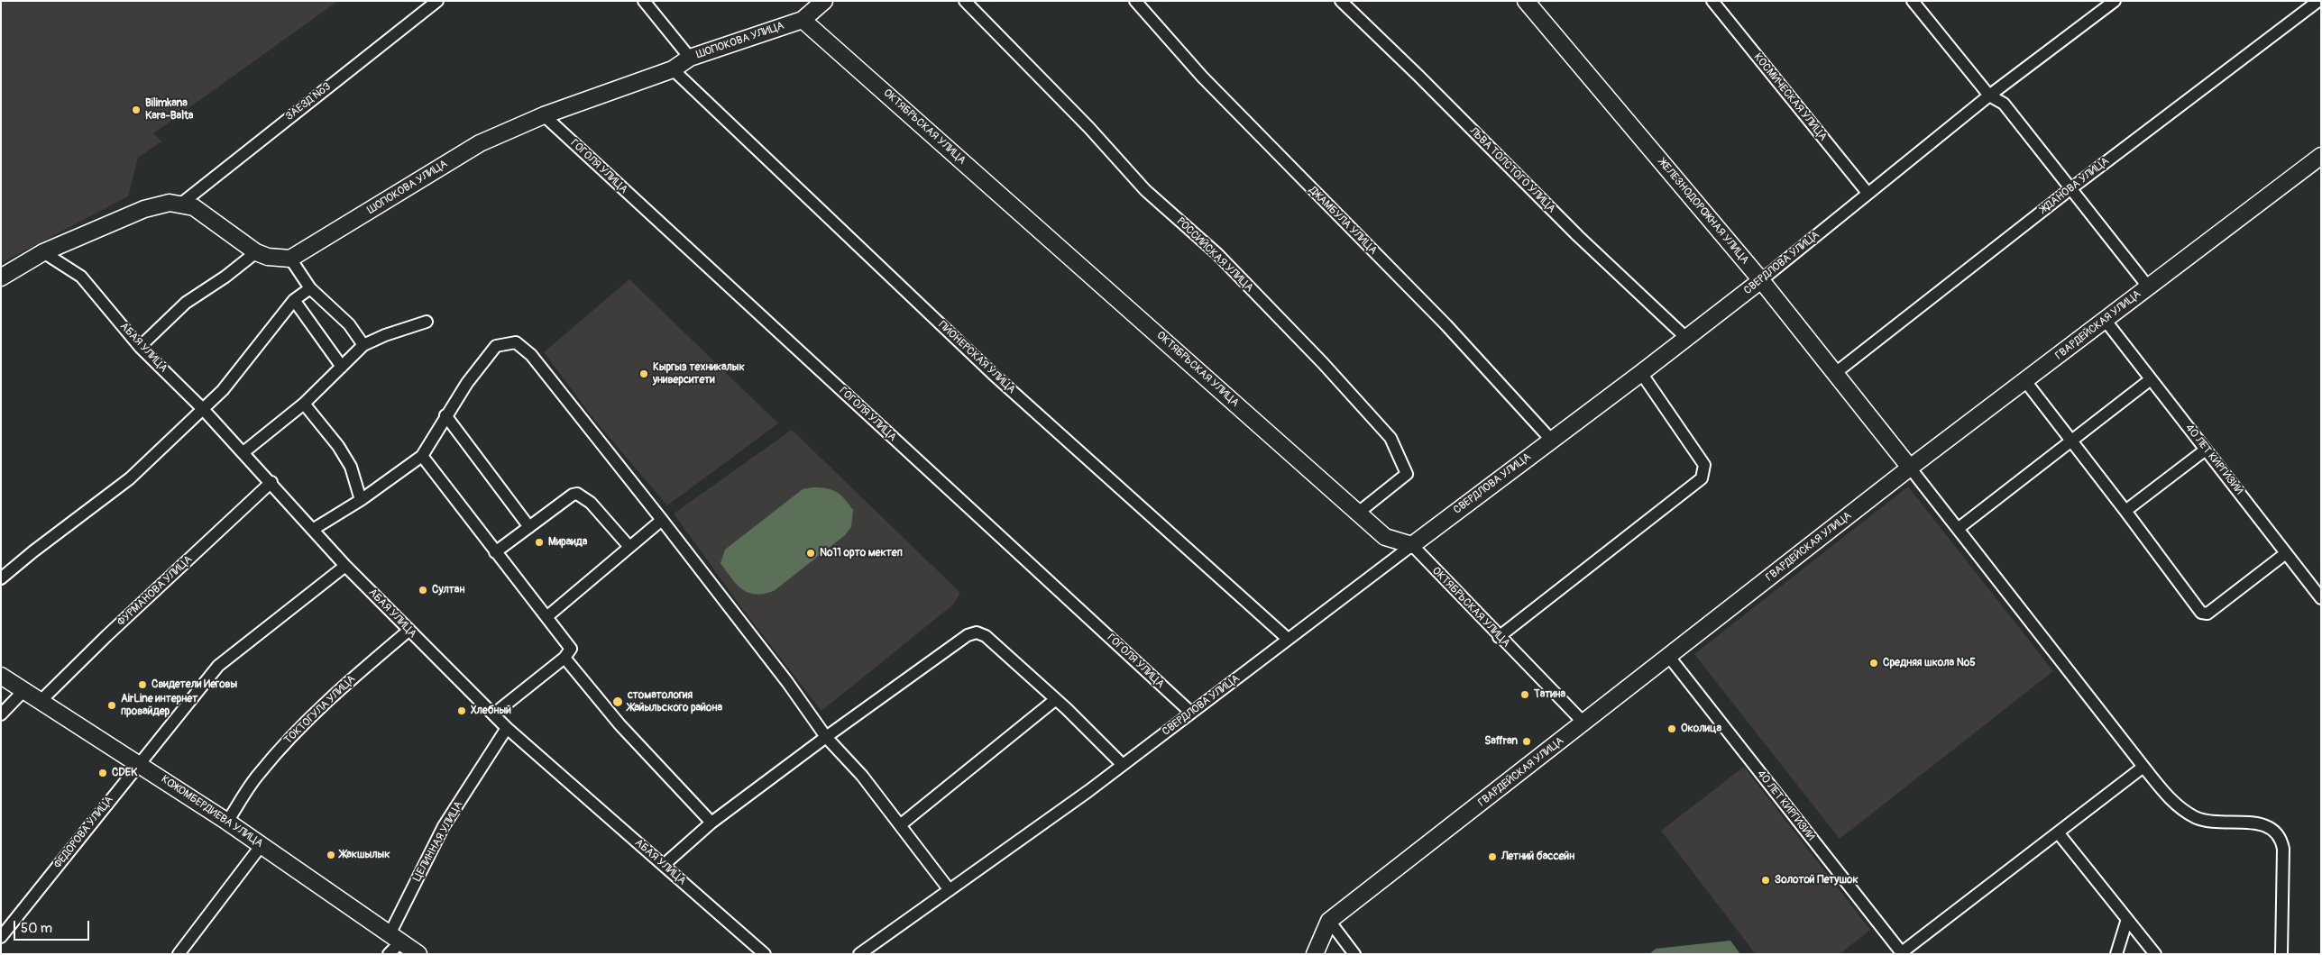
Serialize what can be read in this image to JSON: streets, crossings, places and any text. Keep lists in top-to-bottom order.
{
  "streets": {
    "street": [
      "ШОПОКОВА УЛИЦА",
      "КОСМИЧЕСКАЯ УЛИЦА",
      "ЗАЕЗД №3",
      "ОКТЯБРЬСКАЯ УЛИЦА",
      "ГОГОЛЯ УЛИЦА",
      "ЛЬВА ТОЛСТОГО УЛИЦА",
      "ЖДАНОВА УЛИЦА",
      "ЖЕЛЕЗНОДОРОЖНАЯ УЛИЦА",
      "ДЖАМБУЛА УЛИЦА",
      "РОССИЙСКАЯ УЛИЦА",
      "СВЕРДЛОВА УЛИЦА",
      "ГВАРДЕЙСКАЯ УЛИЦА",
      "АБАЯ УЛИЦА",
      "ПИОНЕРСКАЯ УЛИЦА",
      "40 ЛЕТ КИРГИЗИИ",
      "ФУРМАНОВА УЛИЦА",
      "ТОКТОГУЛА УЛИЦА",
      "КОЖОМБЕРДИЕВА УЛИЦА",
      "ФЕДОРОВА УЛИЦА",
      "ЦЕЛИННАЯ УЛИЦА"
    ]
  },
  "crossings": [
    ["ШОПОКОВА УЛИЦА", "ОКТЯБРЬСКАЯ УЛИЦА"],
    ["ШОПОКОВА УЛИЦА", "ГОГОЛЯ УЛИЦА"],
    ["ШОПОКОВА УЛИЦА", "ПИОНЕРСКАЯ УЛИЦА"],
    ["КОСМИЧЕСКАЯ УЛИЦА", "СВЕРДЛОВА УЛИЦА"],
    ["ОКТЯБРЬСКАЯ УЛИЦА", "РОССИЙСКАЯ УЛИЦА"],
    ["ОКТЯБРЬСКАЯ УЛИЦА", "СВЕРДЛОВА УЛИЦА"],
    ["ОКТЯБРЬСКАЯ УЛИЦА", "ГВАРДЕЙСКАЯ УЛИЦА"],
    ["ГОГОЛЯ УЛИЦА", "СВЕРДЛОВА УЛИЦА"],
    ["ЛЬВА ТОЛСТОГО УЛИЦА", "СВЕРДЛОВА УЛИЦА"],
    ["ЖДАНОВА УЛИЦА", "ЖЕЛЕЗНОДОРОЖНАЯ УЛИЦА"],
    ["ЖЕЛЕЗНОДОРОЖНАЯ УЛИЦА", "СВЕРДЛОВА УЛИЦА"],
    ["ЖЕЛЕЗНОДОРОЖНАЯ УЛИЦА", "ГВАРДЕЙСКАЯ УЛИЦА"],
    ["ДЖАМБУЛА УЛИЦА", "СВЕРДЛОВА УЛИЦА"],
    ["СВЕРДЛОВА УЛИЦА", "ПИОНЕРСКАЯ УЛИЦА"],
    ["ГВАРДЕЙСКАЯ УЛИЦА", "40 ЛЕТ КИРГИЗИИ"],
    ["АБАЯ УЛИЦА", "ФУРМАНОВА УЛИЦА"],
    ["АБАЯ УЛИЦА", "ТОКТОГУЛА УЛИЦА"],
    ["АБАЯ УЛИЦА", "ФЕДОРОВА УЛИЦА"],
    ["АБАЯ УЛИЦА", "ЦЕЛИННАЯ УЛИЦА"],
    ["ФУРМАНОВА УЛИЦА", "КОЖОМБЕРДИЕВА УЛИЦА"],
    ["ТОКТОГУЛА УЛИЦА", "КОЖОМБЕРДИЕВА УЛИЦА"],
    ["КОЖОМБЕРДИЕВА УЛИЦА", "ФЕДОРОВА УЛИЦА"],
    ["КОЖОМБЕРДИЕВА УЛИЦА", "ЦЕЛИННАЯ УЛИЦА"]
  ],
  "places": [
    "Bilimkana Kara-Balta",
    "Кыргыз техникалык университети",
    "Мираида",
    "№11 орто мектеп",
    "Султан",
    "Средняя школа №5",
    "Свидетели Иеговы",
    "Татина",
    "стоматология Жайыльского района",
    "AirLine интернет провайдер",
    "Хлебный",
    "Околица",
    "Saffran",
    "CDEK",
    "Жакшылык",
    "Летний бассейн",
    "Золотой Петушок"
  ],
  "scale_bar": "50 m"
}
